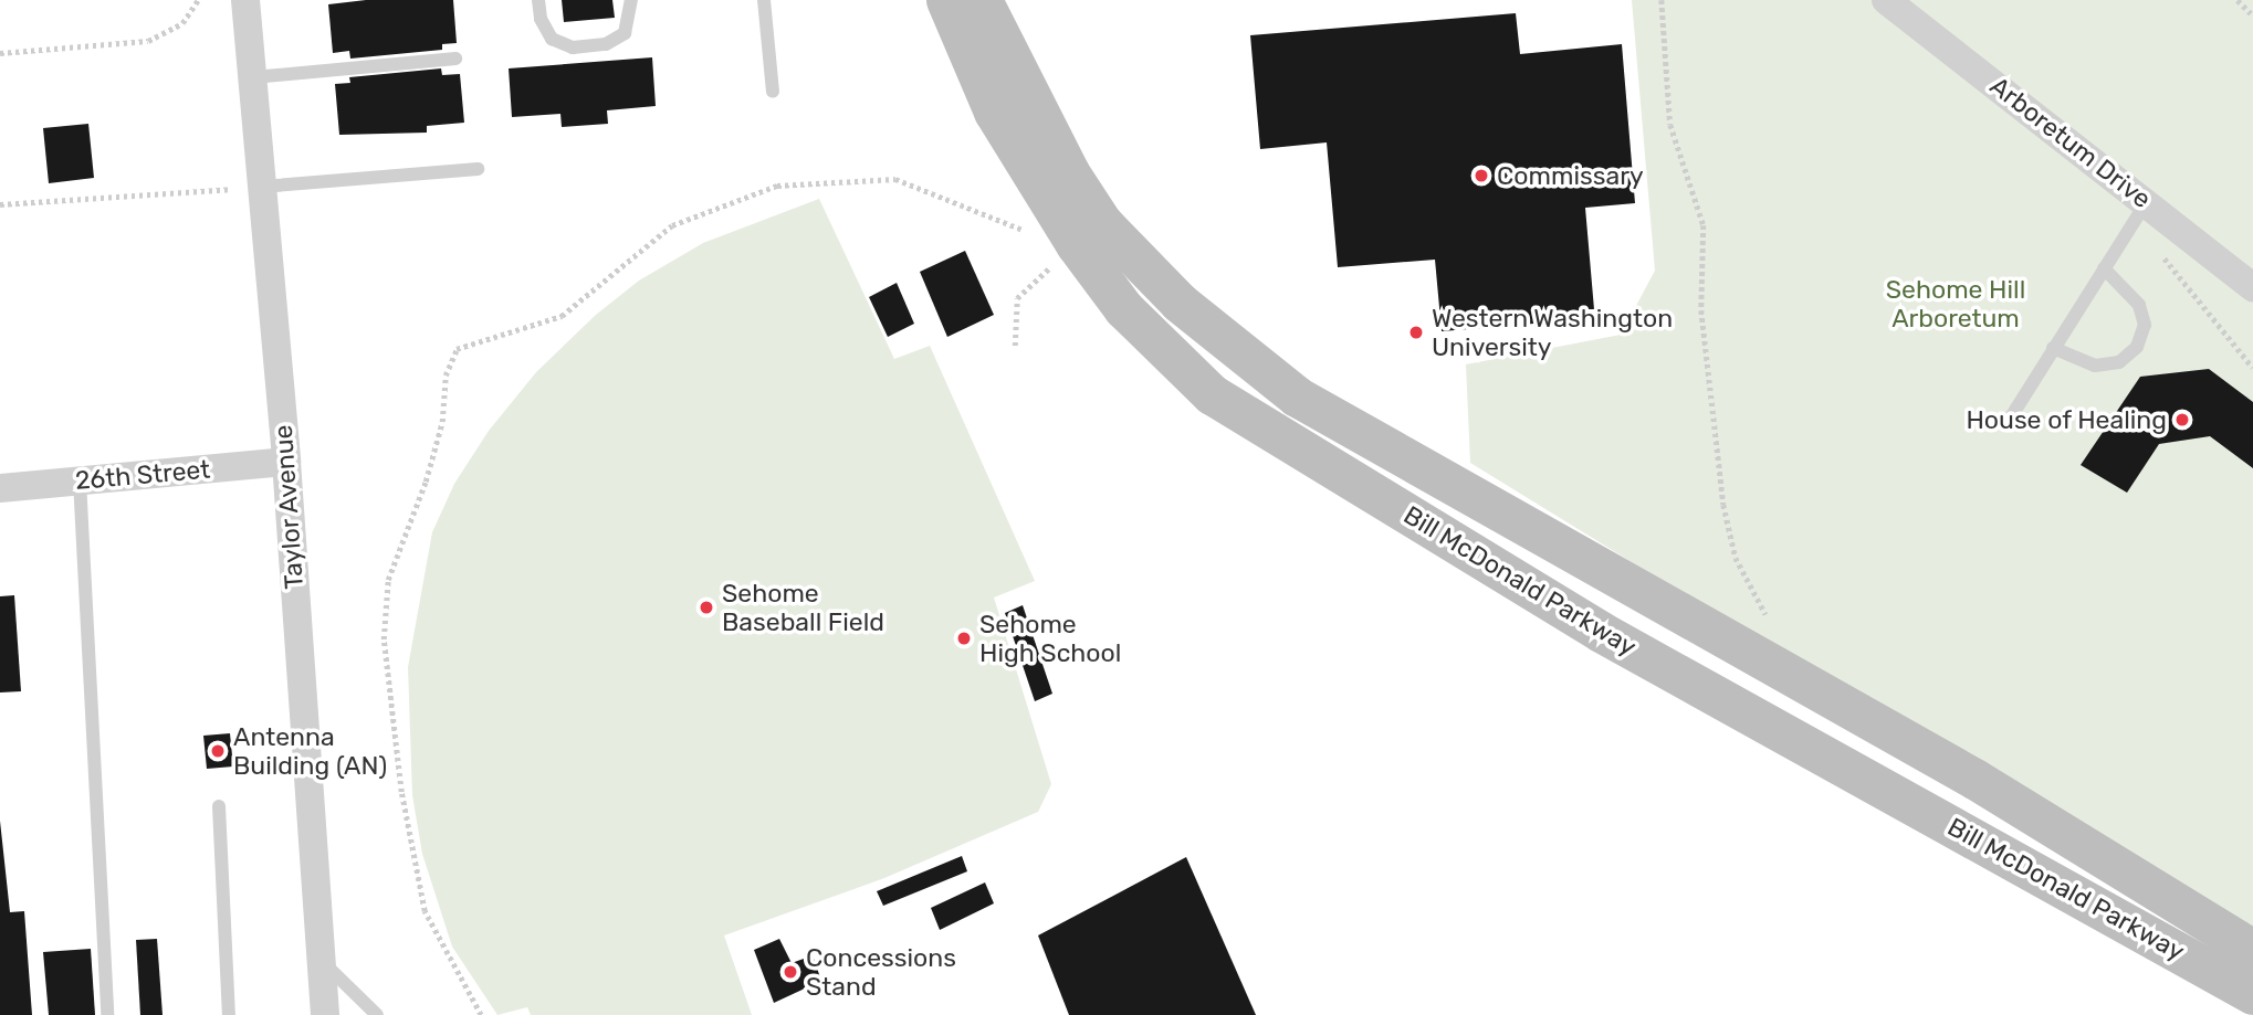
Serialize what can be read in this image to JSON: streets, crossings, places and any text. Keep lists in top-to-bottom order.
{
  "streets": {
    "main road": ["Bill McDonald Parkway"],
    "street": ["Arboretum Drive", "26th Street", "Taylor Avenue"]
  },
  "crossings": [
    ["26th Street", "Taylor Avenue"]
  ],
  "parks": ["Sehome Hill Arboretum"],
  "places": [
    "Commissary",
    "Western Washington University",
    "House of Healing",
    "Sehome Baseball Field",
    "Sehome High School",
    "Antenna Building (AN)",
    "Concessions Stand"
  ]
}
